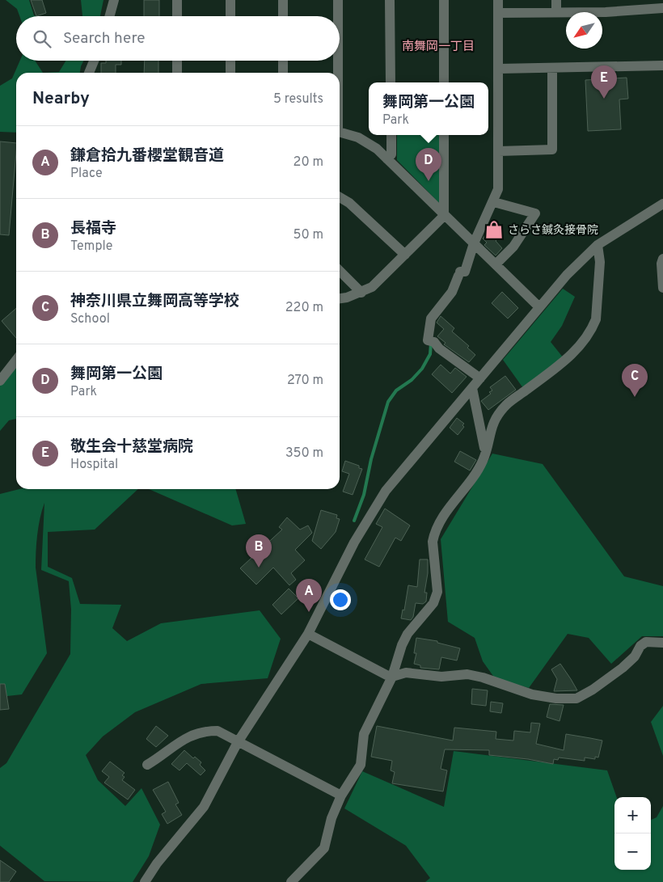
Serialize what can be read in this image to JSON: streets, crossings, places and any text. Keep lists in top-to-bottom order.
{
  "districts": ["南舞岡一丁目"],
  "places": {
    "shop": ["さらさ鍼灸接骨院"]
  },
  "north": "bottom left",
  "page": {
    "search": "Search here",
    "pins": [
      "E",
      "D",
      "C",
      "B",
      "A"
    ],
    "heading": ["Nearby", "5 results"],
    "popup": ["舞岡第一公園", "Park"],
    "list": [
      {
        "mark": "A",
        "name": "鎌倉拾九番櫻堂観音道",
        "note": "Place",
        "value": "20 m"
      },
      {
        "mark": "B",
        "name": "長福寺",
        "note": "Temple",
        "value": "50 m"
      },
      {
        "mark": "C",
        "name": "神奈川県立舞岡高等学校",
        "note": "School",
        "value": "220 m"
      },
      {
        "mark": "D",
        "name": "舞岡第一公園",
        "note": "Park",
        "value": "270 m"
      },
      {
        "mark": "E",
        "name": "敬生会十慈堂病院",
        "note": "Hospital",
        "value": "350 m"
      }
    ],
    "map_buttons": ["+", "−"]
  }
}
